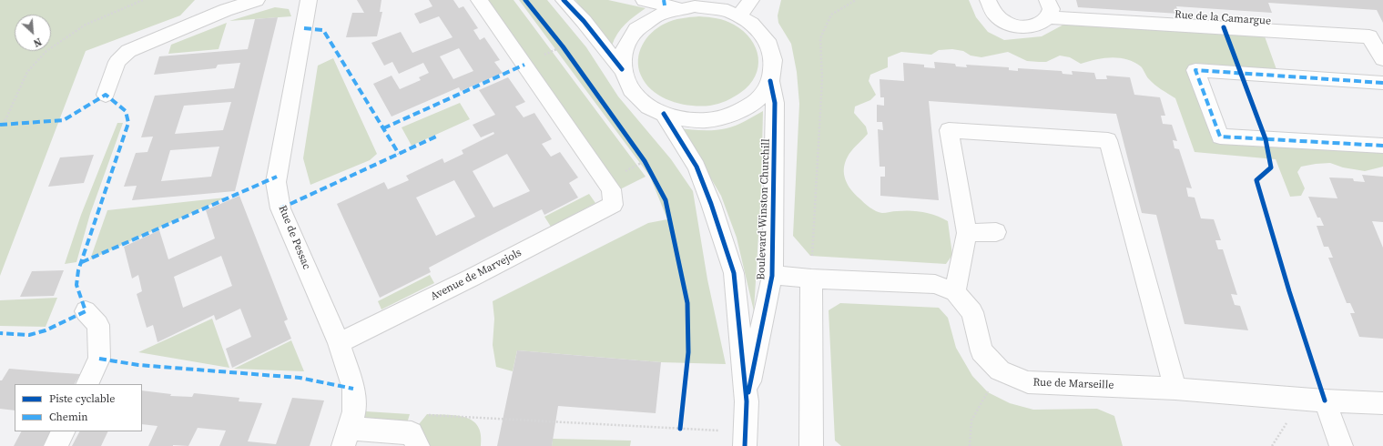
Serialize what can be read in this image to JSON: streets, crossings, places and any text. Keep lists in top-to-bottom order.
{
  "streets": {
    "street": [
      "Rue de la Camargue",
      "Boulevard Winston Churchill",
      "Rue de Pessac",
      "Avenue de Marvejols",
      "Rue de Marseille"
    ]
  },
  "crossings": [
    ["Boulevard Winston Churchill", "Rue de Marseille"],
    ["Rue de Pessac", "Avenue de Marvejols"]
  ],
  "legend": ["Piste cyclable", "Chemin"],
  "north": "bottom right"
}
